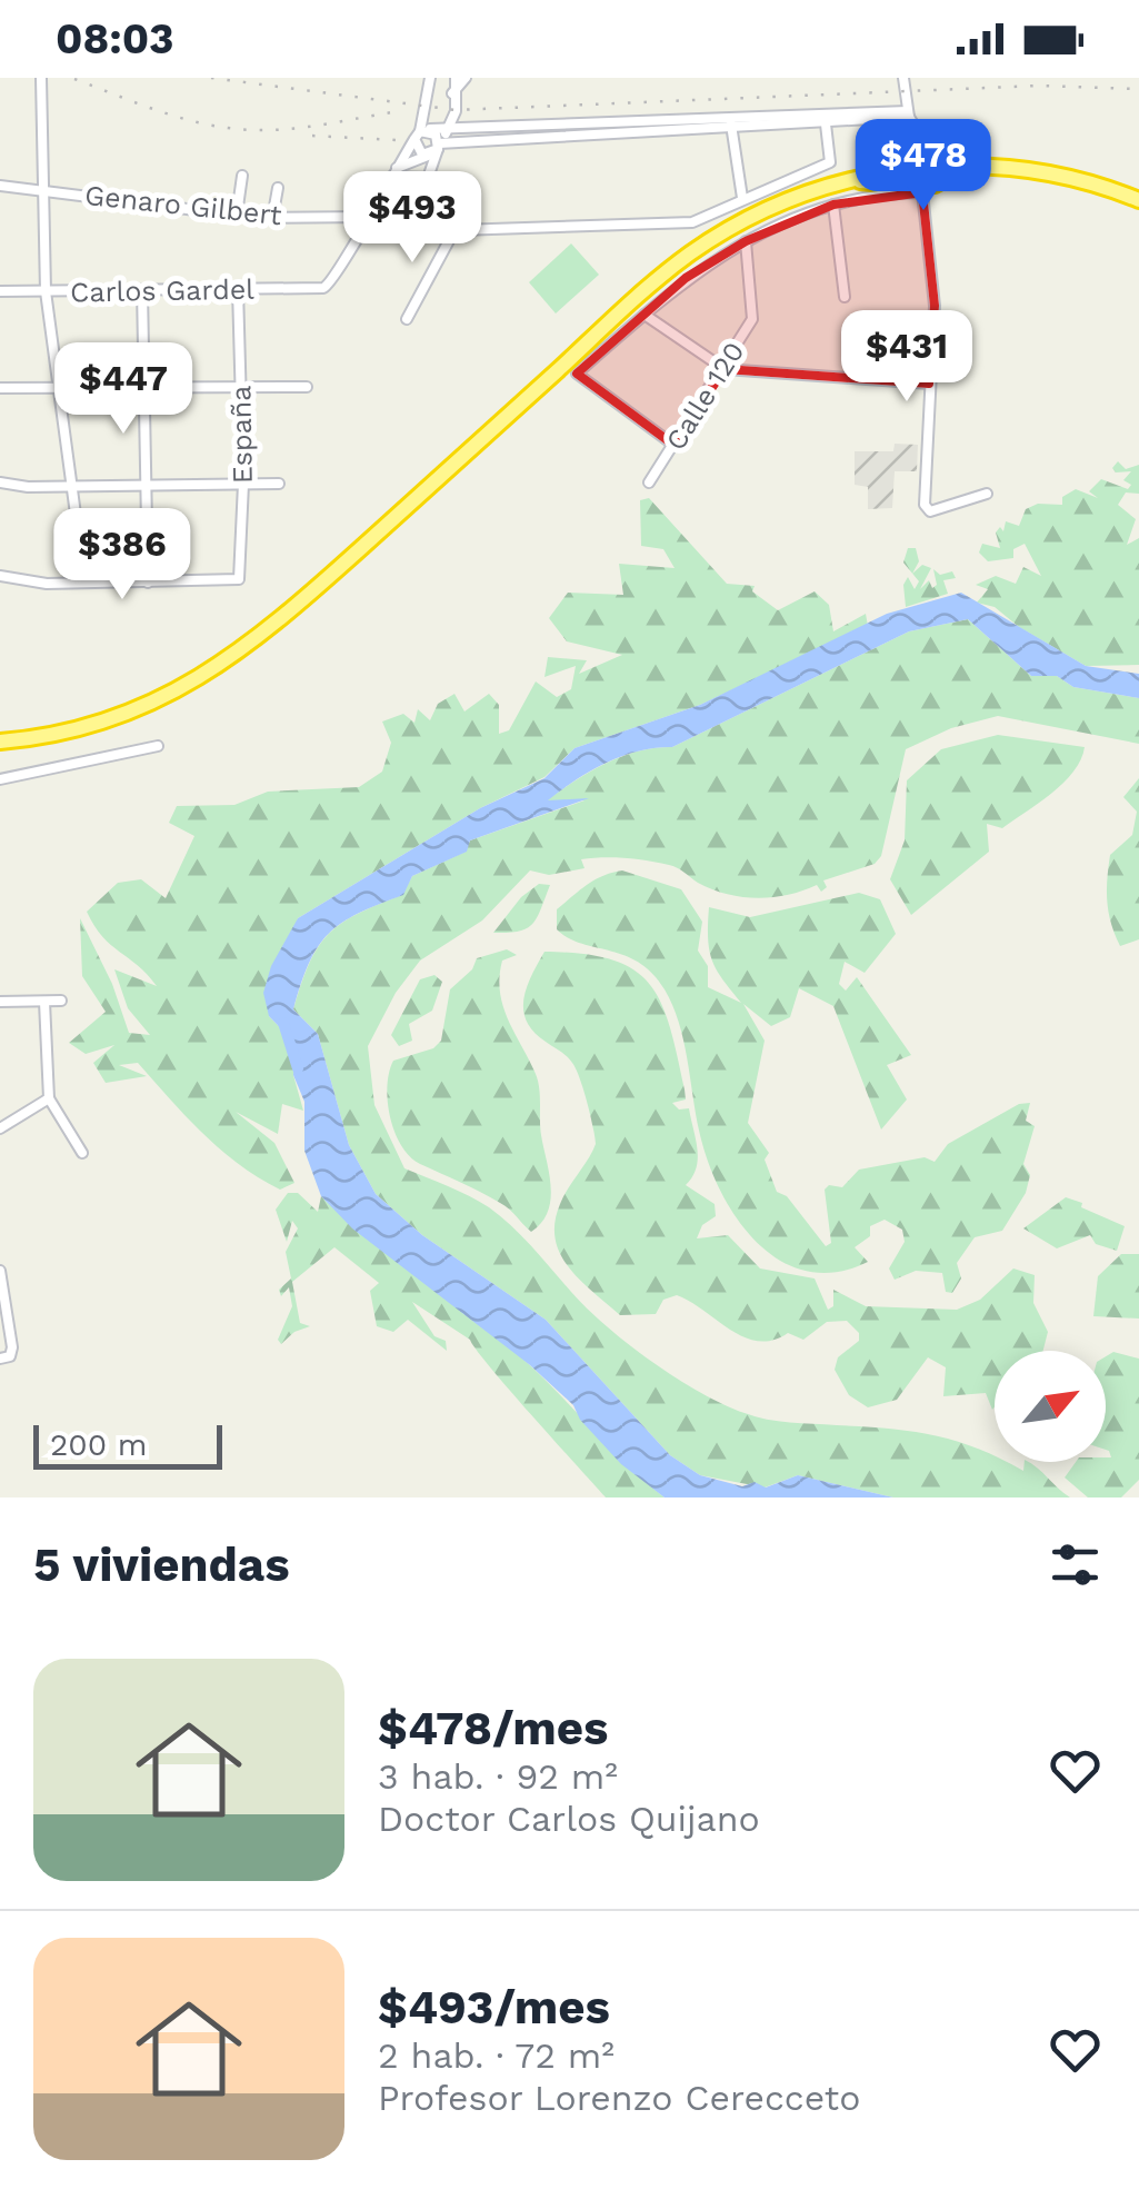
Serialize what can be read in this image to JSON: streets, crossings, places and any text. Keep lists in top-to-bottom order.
{
  "streets": {
    "street": [
      "Genaro Gilbert",
      "Carlos Gardel",
      "Calle 120",
      "España"
    ]
  },
  "crossings": [
    ["Carlos Gardel", "España"]
  ],
  "scale_bar": "200 m",
  "north": "top right",
  "page": {
    "status": "08:03",
    "price": [
      "$478",
      "$493",
      "$431",
      "$447",
      "$386"
    ],
    "scale": "200 m",
    "heading": "5 viviendas",
    "list": [
      {
        "name": "$478/mes",
        "note": "3 hab. · 92 m² · Doctor Carlos Quijano"
      },
      {
        "name": "$493/mes",
        "note": "2 hab. · 72 m² · Profesor Lorenzo Cerecceto"
      }
    ]
  }
}
